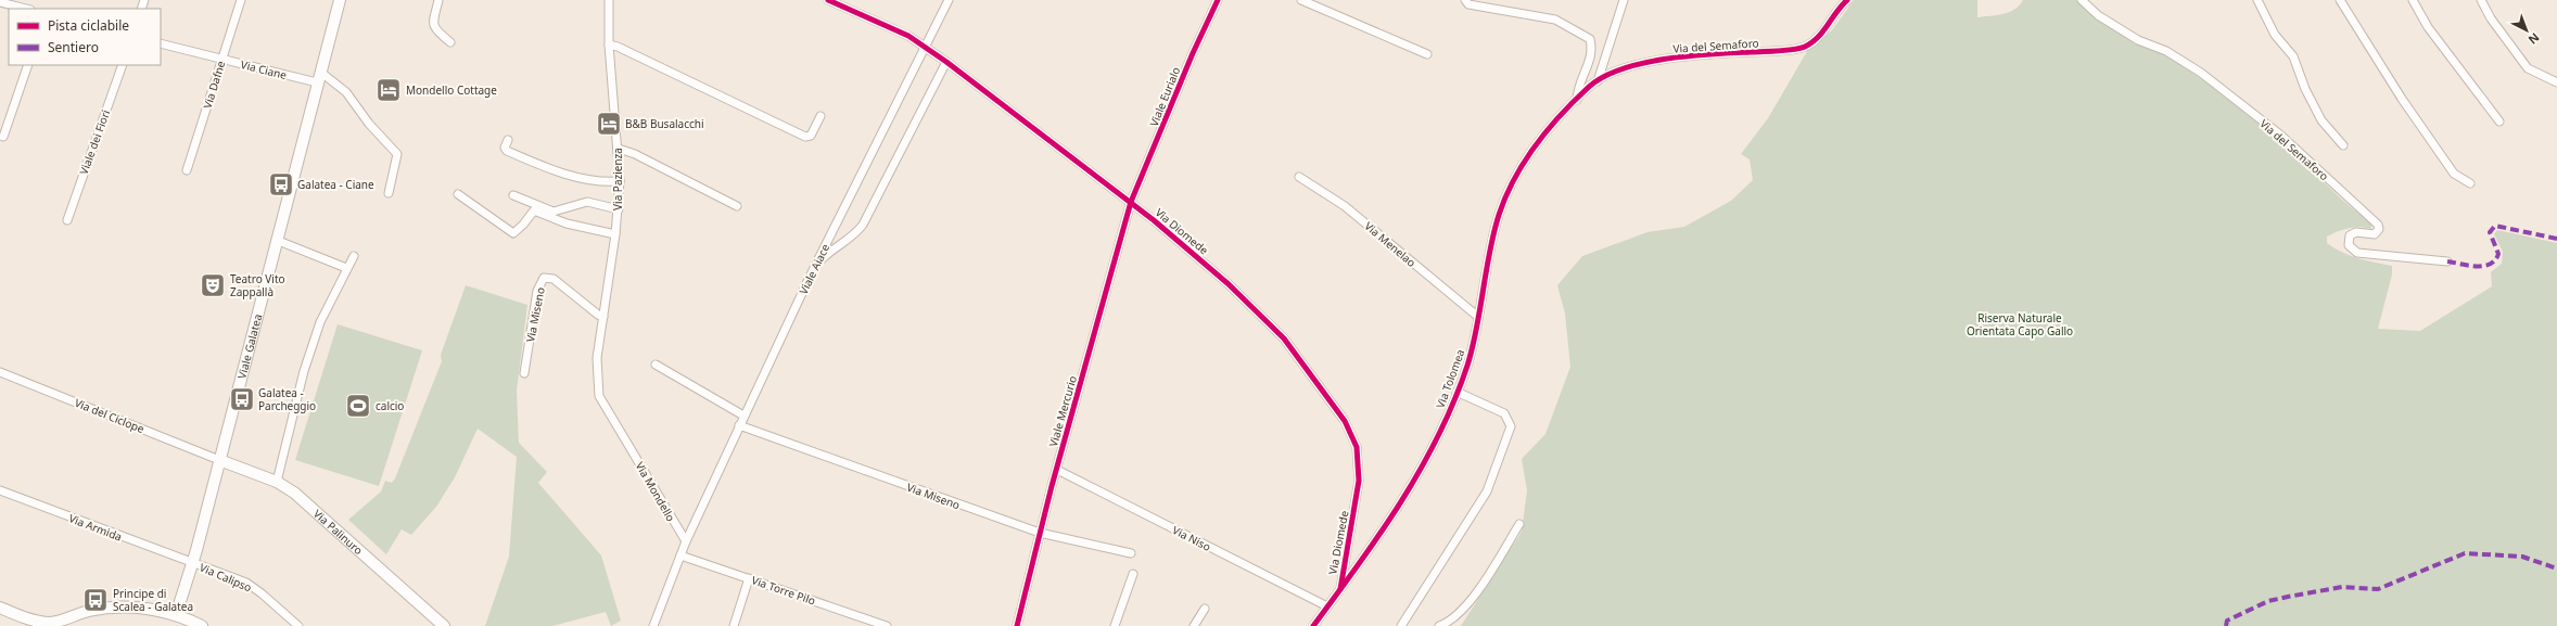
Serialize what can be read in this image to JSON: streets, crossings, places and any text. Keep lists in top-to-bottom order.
{
  "streets": {
    "main road": ["Viale Galatea", "Via Palinuro"],
    "street": [
      "Via del Semaforo",
      "Via Ciane",
      "Via Dafne",
      "Viale Eurialo",
      "Viale dei Fiori",
      "Via Pazienza",
      "Via Diomede",
      "Via Menelao",
      "Viale Aiace",
      "Via Miseno",
      "Via Tolomea",
      "Viale Mercurio",
      "Via del Ciclope",
      "Via Mondello",
      "Via Armida",
      "Via Niso",
      "Via Calipso",
      "Via Torre Pilo"
    ]
  },
  "crossings": [
    ["Via del Semaforo", "Via Tolomea"],
    ["Via Ciane", "Via Dafne"],
    ["Via Ciane", "Viale Galatea"],
    ["Viale Eurialo", "Via Diomede"],
    ["Viale Eurialo", "Viale Mercurio"],
    ["Via Pazienza", "Via Miseno"],
    ["Via Pazienza", "Via Mondello"],
    ["Via Diomede", "Viale Aiace"],
    ["Via Diomede", "Via Tolomea"],
    ["Via Diomede", "Viale Mercurio"],
    ["Via Menelao", "Via Tolomea"],
    ["Viale Aiace", "Via Miseno"],
    ["Viale Aiace", "Via Mondello"],
    ["Via Miseno", "Viale Mercurio"],
    ["Viale Galatea", "Via del Ciclope"],
    ["Viale Galatea", "Via Armida"],
    ["Viale Galatea", "Via Palinuro"],
    ["Viale Galatea", "Via Calipso"],
    ["Via Tolomea", "Via Niso"],
    ["Viale Mercurio", "Via Niso"],
    ["Via del Ciclope", "Via Palinuro"],
    ["Via Armida", "Via Calipso"]
  ],
  "parks": ["Riserva Naturale Orientata Capo Gallo"],
  "places": {
    "hotel": ["Mondello Cottage", "B&B Busalacchi"],
    "bus stop": ["Galatea - Ciane", "Galatea - Parcheggio", "Principe di Scalea - Galatea"],
    "theatre": ["Teatro Vito Zappallà"],
    "sports": ["calcio"]
  },
  "legend": ["Pista ciclabile", "Sentiero"],
  "north": "bottom right"
}
